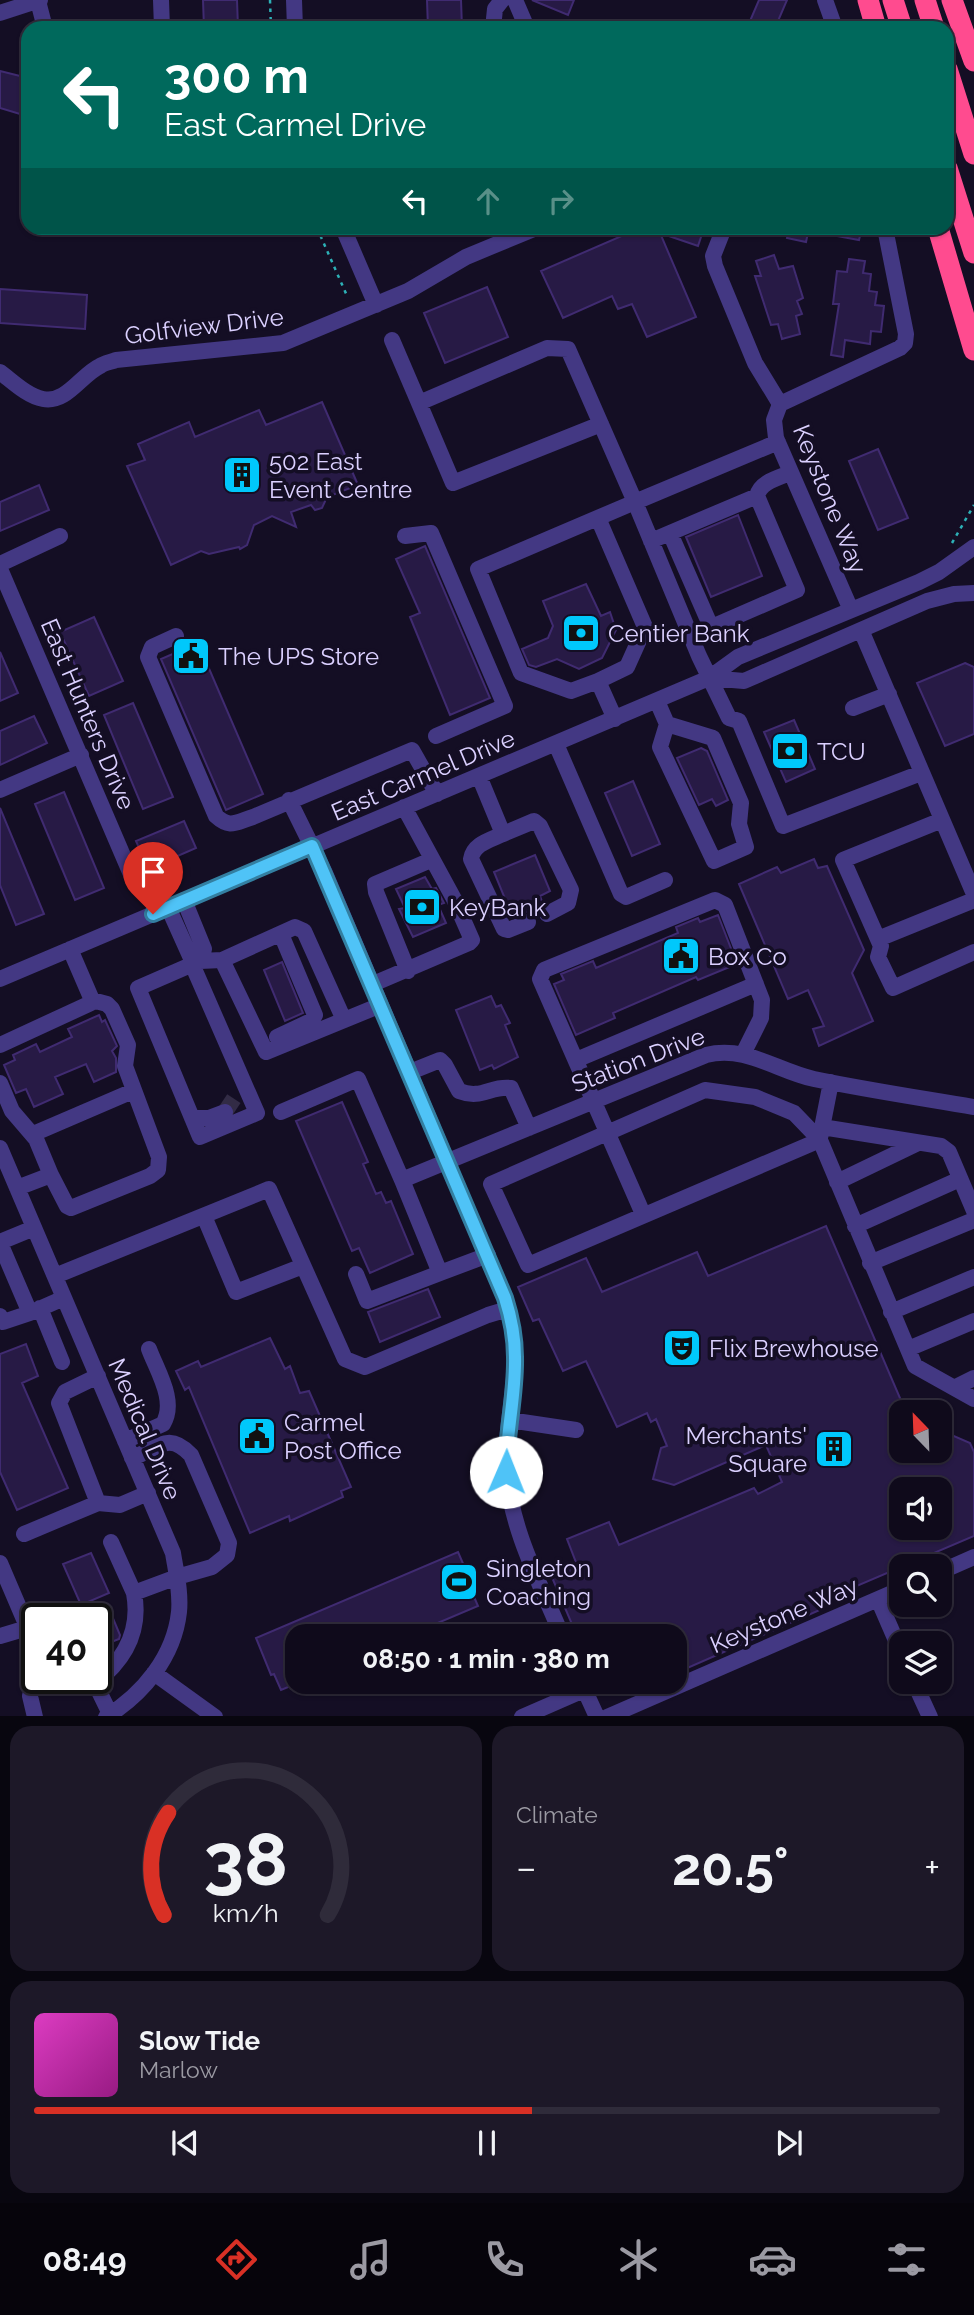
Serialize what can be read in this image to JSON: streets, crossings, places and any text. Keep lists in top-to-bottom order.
{
  "streets": {
    "street": [
      "Golfview Drive",
      "Keystone Way",
      "East Hunters Drive",
      "East Carmel Drive",
      "Station Drive",
      "Medical Drive"
    ]
  },
  "crossings": [
    ["Keystone Way", "East Carmel Drive"]
  ],
  "places": {
    "building": ["502 East Event Centre", "Merchants' Square"],
    "bank": ["Centier Bank", "TCU", "KeyBank"],
    "public building": ["The UPS Store", "Box Co", "Carmel Post Office"],
    "theatre": ["Flix Brewhouse"],
    "sports": ["Singleton Coaching"]
  },
  "north": "top left",
  "page": {
    "turn": ["300 m", "East Carmel Drive"],
    "limit": "40",
    "trip": "08:50 · 1 min · 380 m",
    "tile": "Climate",
    "heat": ["−", "20.5°", "+"],
    "song": ["Slow Tide", "Marlow"],
    "tabs": "08:49",
    "gauge": ["38", "km/h"]
  }
}
